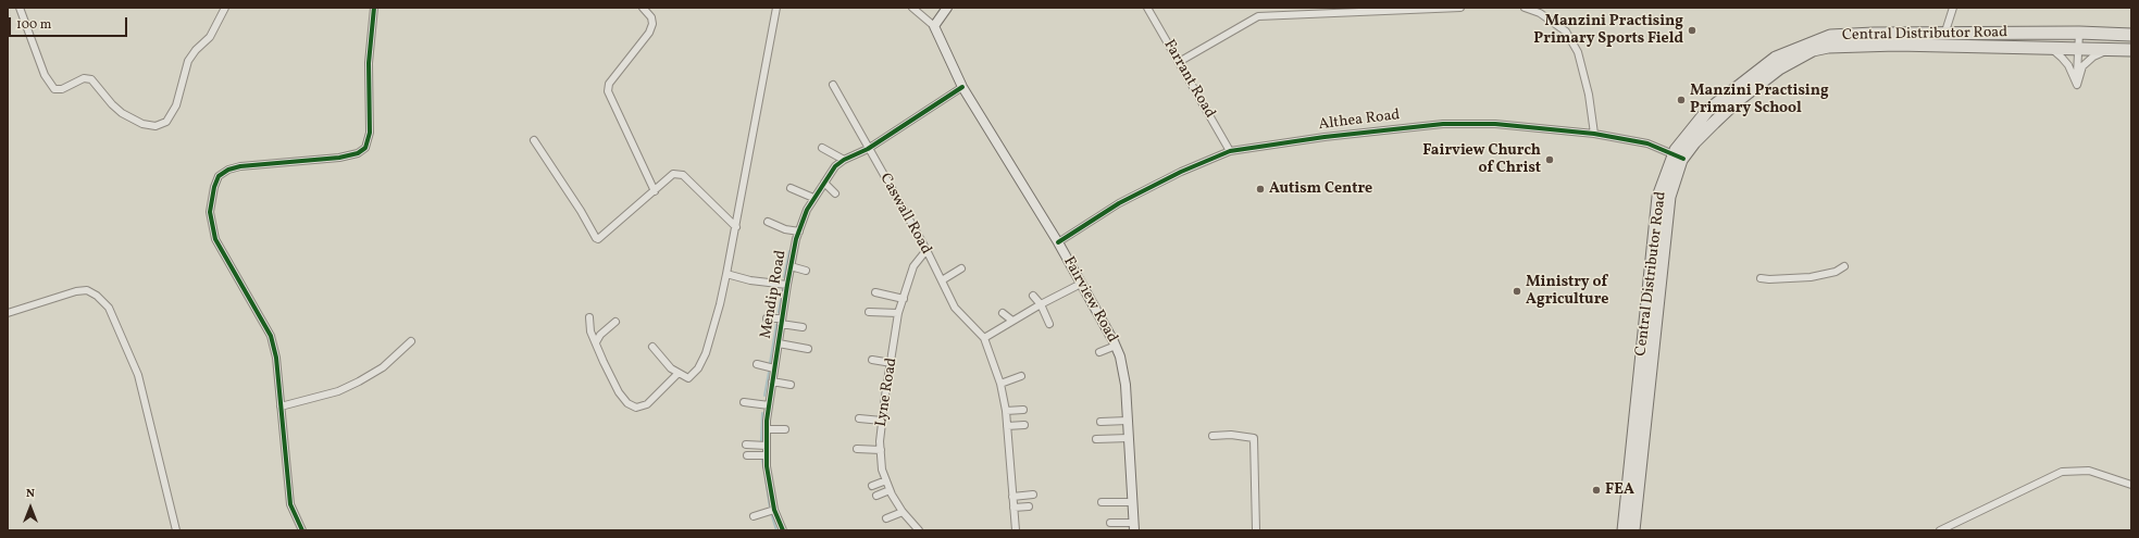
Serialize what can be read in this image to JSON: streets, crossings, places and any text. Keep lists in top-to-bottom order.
{
  "streets": {
    "highway": ["Central Distributor Road"],
    "main road": ["Fairview Road"],
    "street": [
      "Farrant Road",
      "Althea Road",
      "Caswall Road",
      "Mendip Road",
      "Lyne Road"
    ]
  },
  "crossings": [
    ["Central Distributor Road", "Althea Road"],
    ["Farrant Road", "Althea Road"],
    ["Althea Road", "Fairview Road"],
    ["Caswall Road", "Mendip Road"],
    ["Caswall Road", "Lyne Road"],
    ["Mendip Road", "Fairview Road"]
  ],
  "places": [
    "Manzini Practising Primary Sports Field",
    "Manzini Practising Primary School",
    "Fairview Church of Christ",
    "Autism Centre",
    "Ministry of Agriculture",
    "FEA"
  ],
  "scale_bar": "100 m",
  "north": "top"
}
